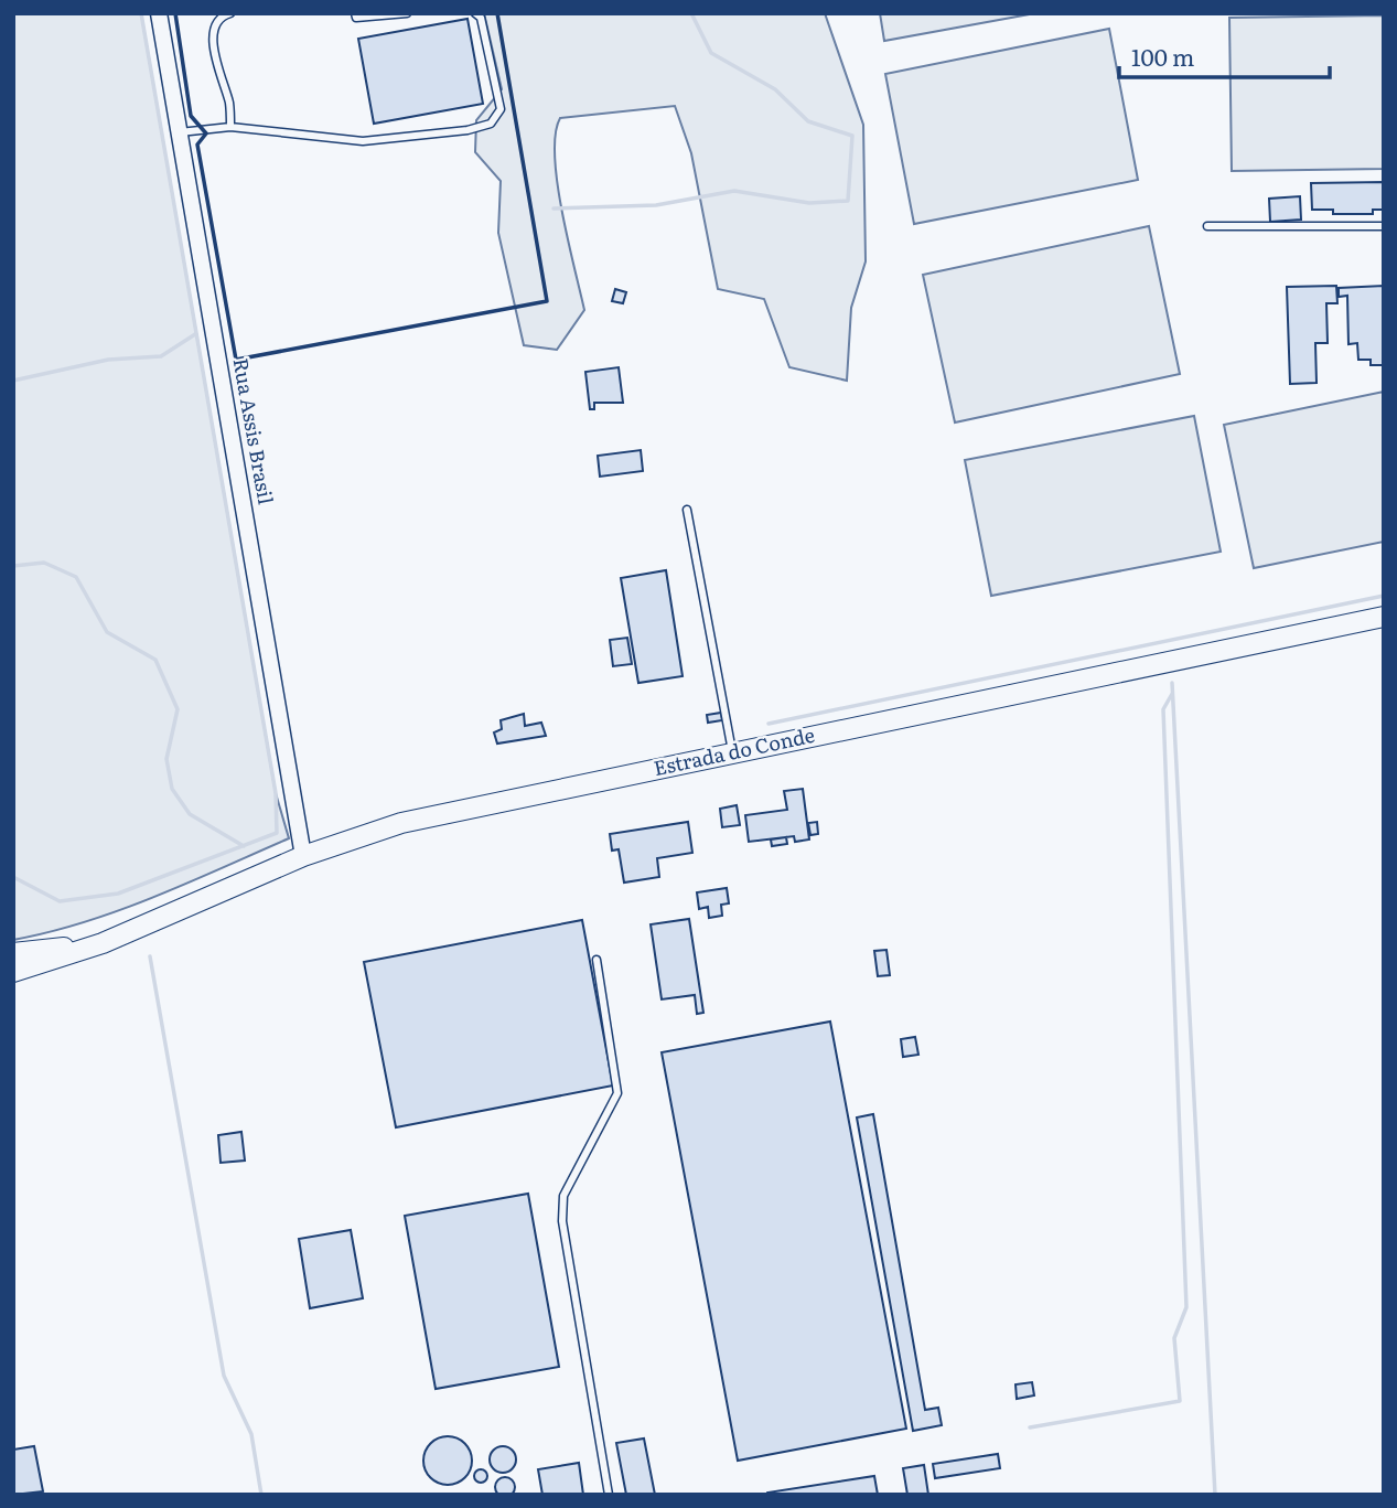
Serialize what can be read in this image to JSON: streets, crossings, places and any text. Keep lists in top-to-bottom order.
{
  "streets": {
    "main road": ["Estrada do Conde"],
    "street": ["Rua Assis Brasil"]
  },
  "crossings": [
    ["Rua Assis Brasil", "Estrada do Conde"]
  ],
  "scale_bar": "100 m"
}
